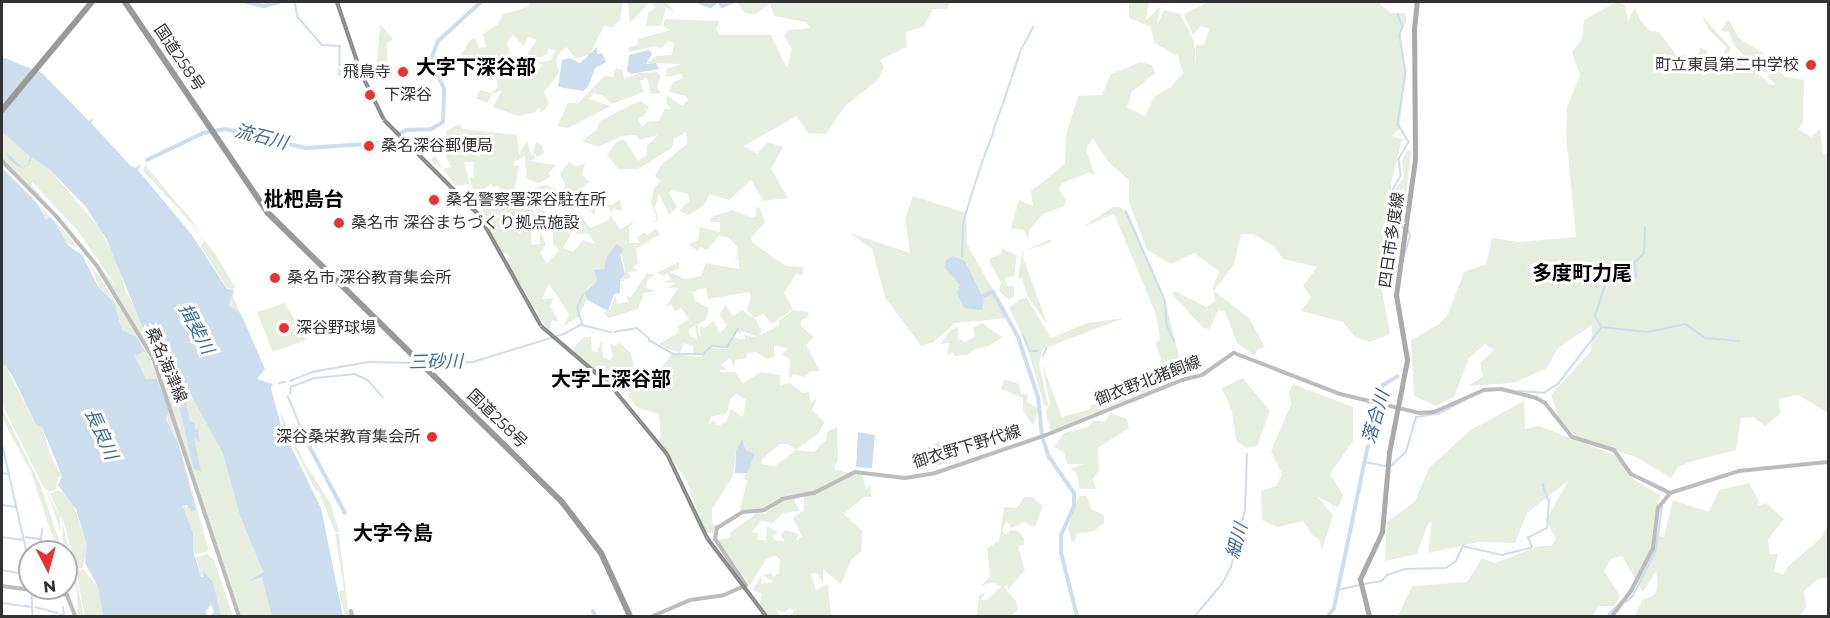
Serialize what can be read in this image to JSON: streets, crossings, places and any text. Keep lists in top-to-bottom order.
{
  "streets": {
    "highway": ["国道258号"],
    "main road": [
      "四日市多度線",
      "桑名海津線",
      "御衣野北猪飼線",
      "御衣野下野代線"
    ]
  },
  "crossings": [
    ["四日市多度線", "御衣野北猪飼線"],
    ["御衣野北猪飼線", "御衣野下野代線"]
  ],
  "districts": [
    "大字下深谷部",
    "枇杷島台",
    "多度町力尾",
    "大字上深谷部",
    "大字今島"
  ],
  "water": [
    "流石川",
    "揖斐川",
    "三砂川",
    "落合川",
    "長良川",
    "細川"
  ],
  "places": [
    "町立東員第二中学校",
    "飛鳥寺",
    "下深谷",
    "桑名深谷郵便局",
    "桑名警察署深谷駐在所",
    "桑名市 深谷まちづくり拠点施設",
    "桑名市 深谷教育集会所",
    "深谷野球場",
    "深谷桑栄教育集会所"
  ],
  "north": "bottom"
}
